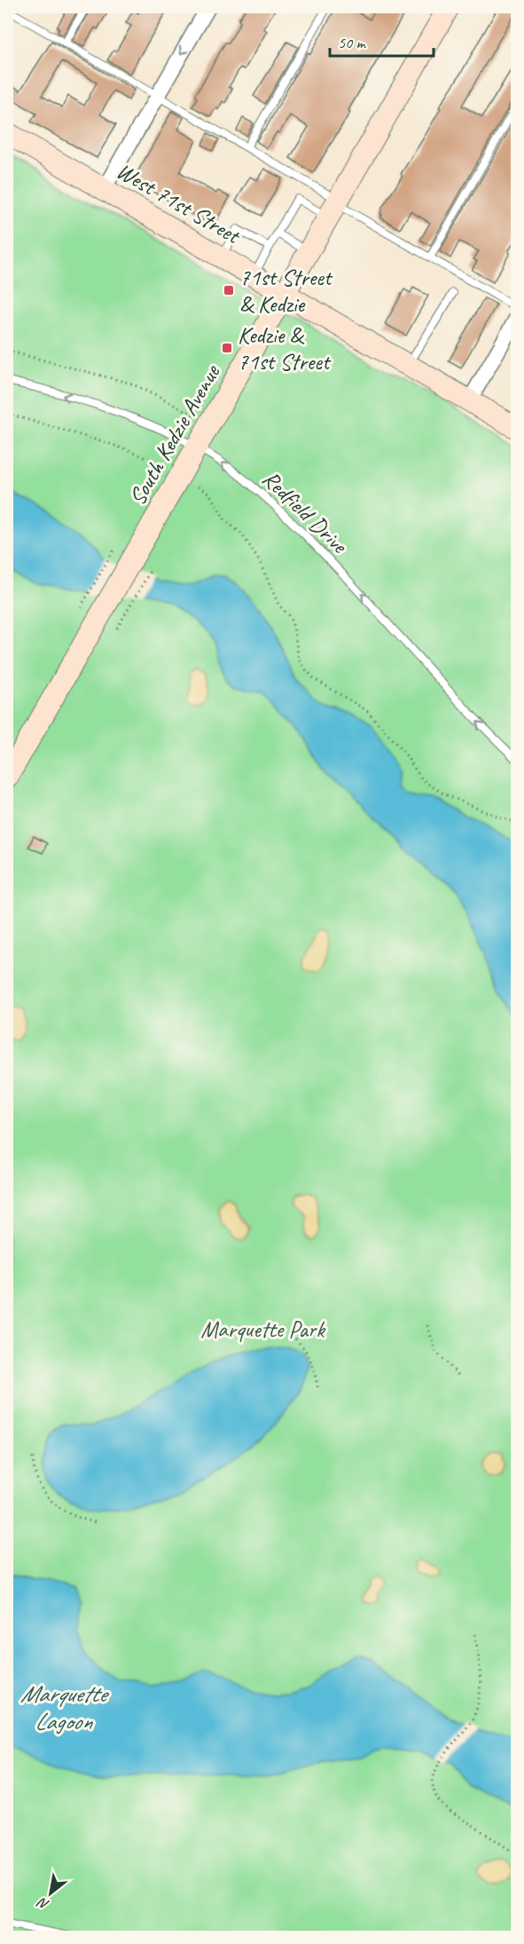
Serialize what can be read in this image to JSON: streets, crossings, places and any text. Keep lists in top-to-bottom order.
{
  "streets": {
    "main road": ["West 71st Street", "South Kedzie Avenue"],
    "lane": ["Redfield Drive"]
  },
  "crossings": [
    ["West 71st Street", "South Kedzie Avenue"],
    ["South Kedzie Avenue", "Redfield Drive"]
  ],
  "one_way": ["Redfield Drive"],
  "water": ["Marquette Lagoon"],
  "parks": ["Marquette Park"],
  "places": {
    "transit": ["71st Street & Kedzie", "Kedzie & 71st Street"]
  },
  "scale_bar": "50 m",
  "north": "bottom left"
}
